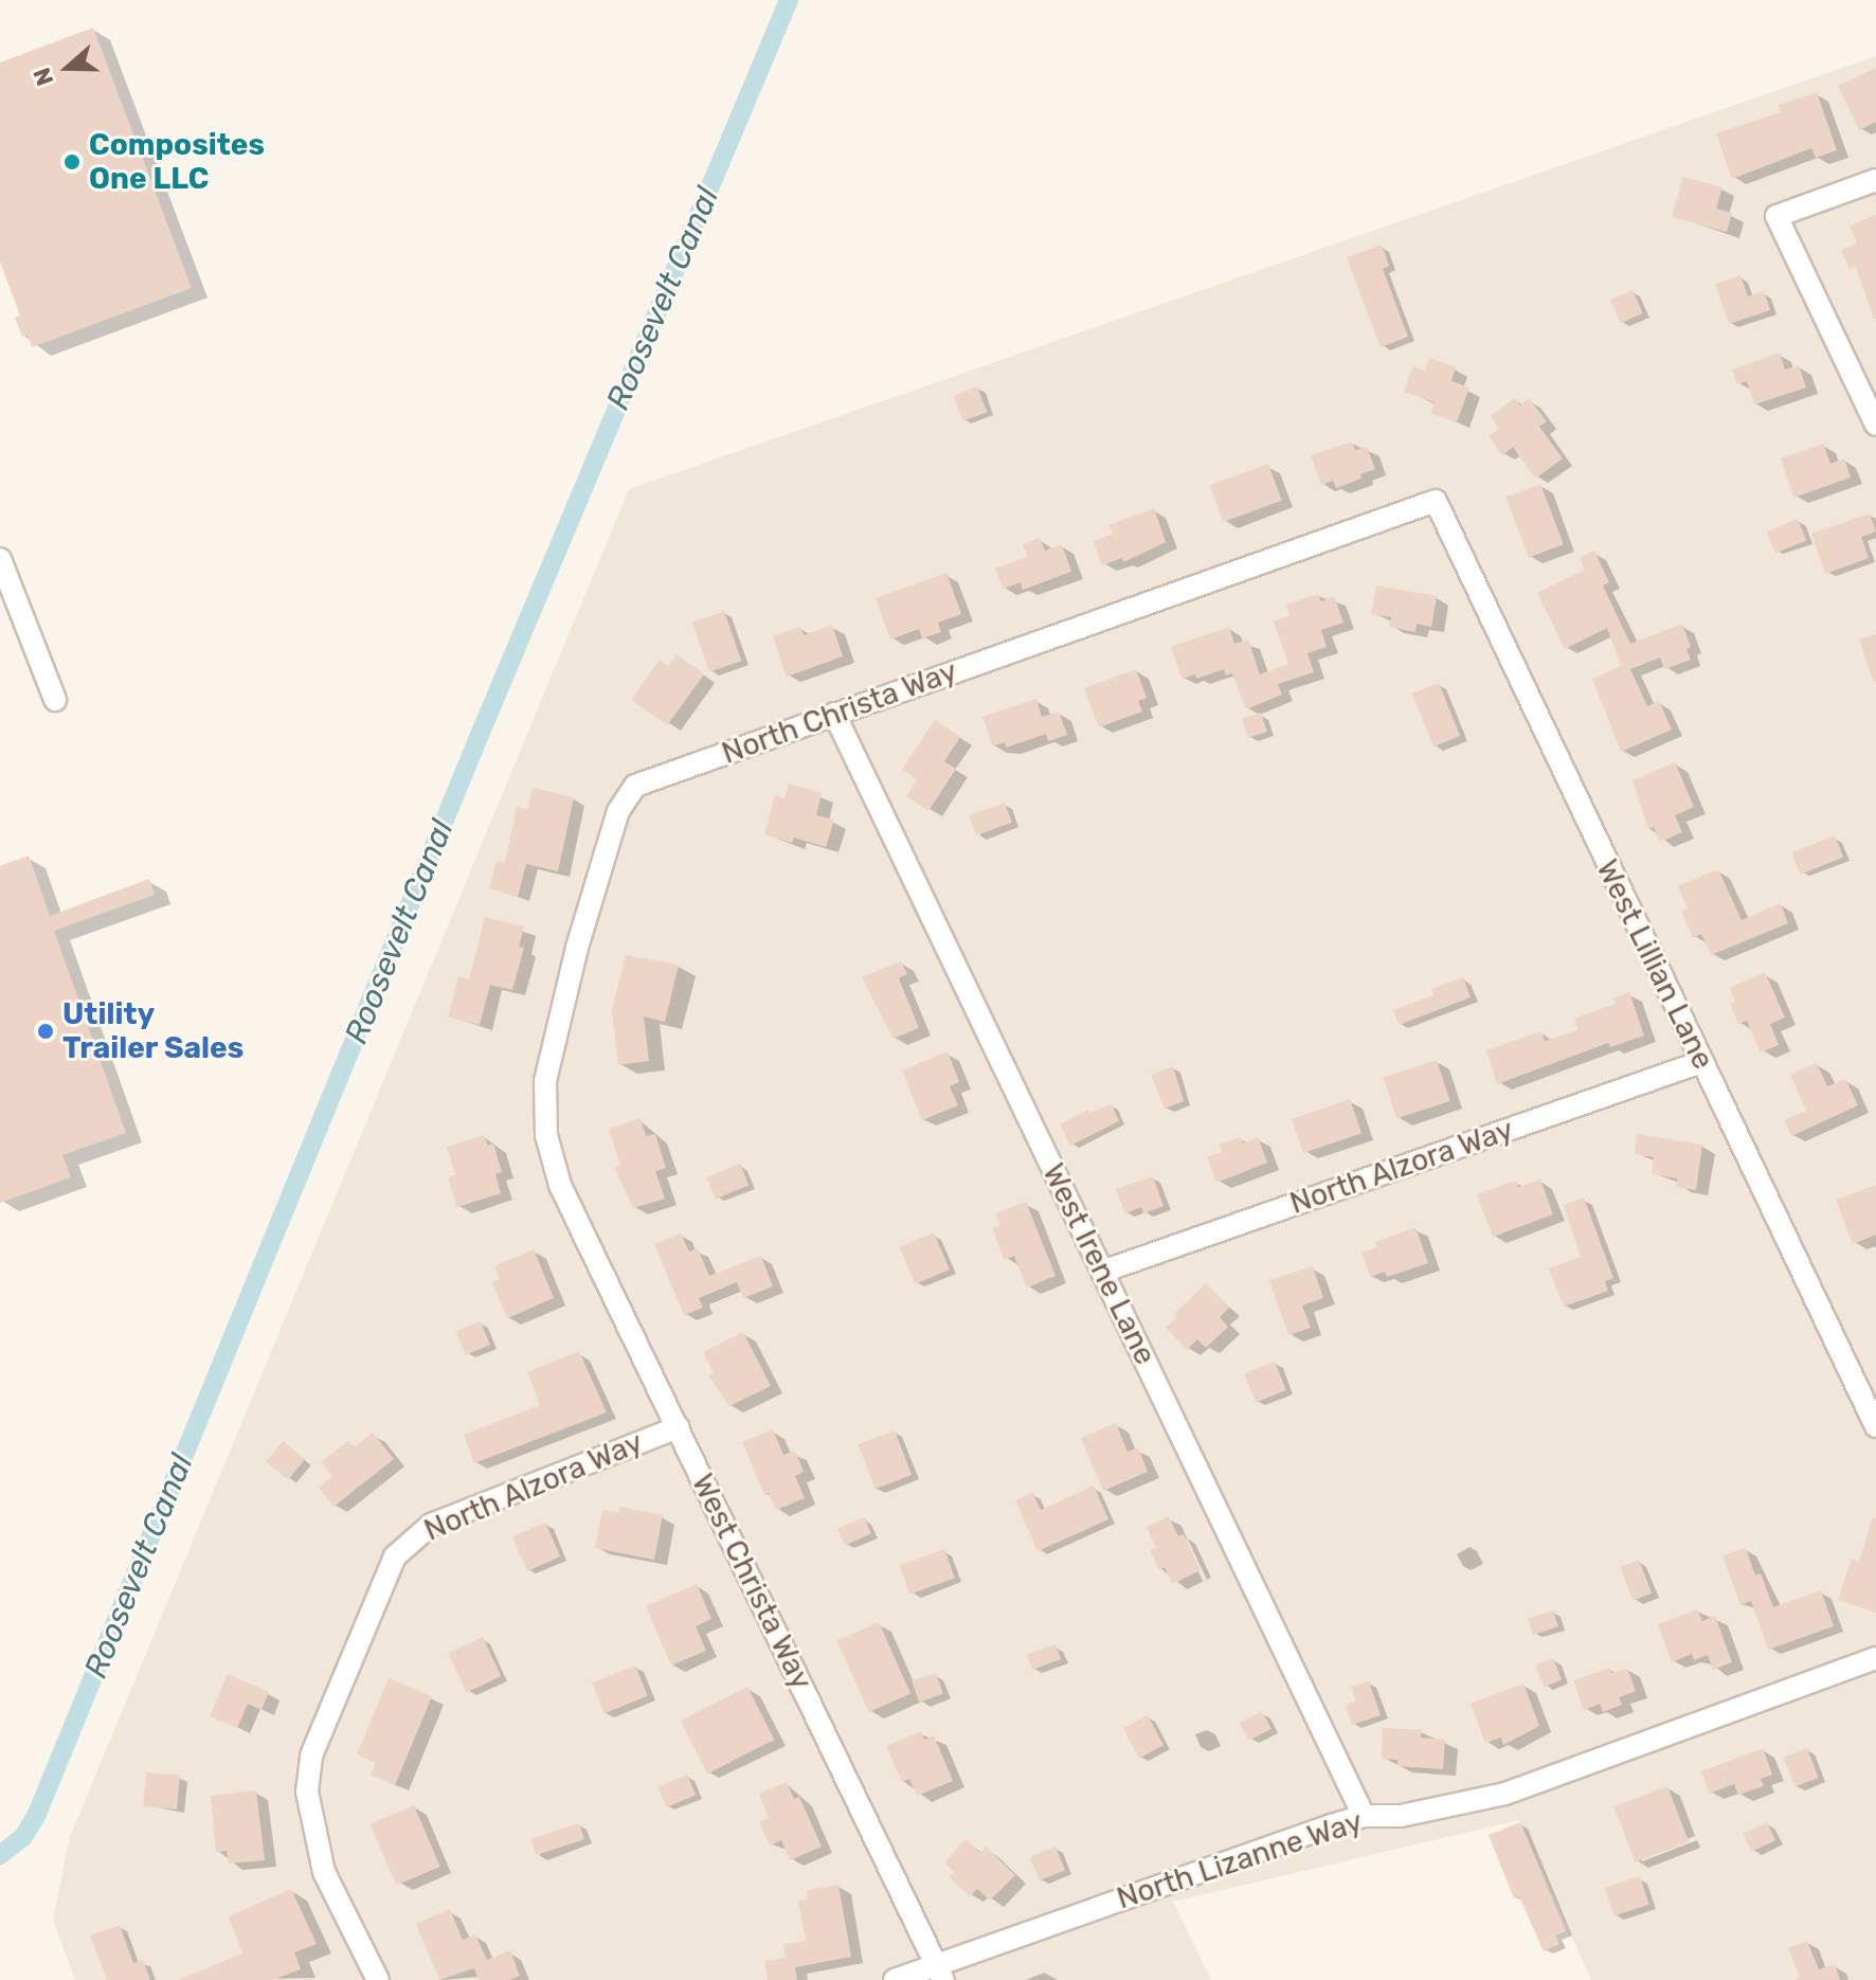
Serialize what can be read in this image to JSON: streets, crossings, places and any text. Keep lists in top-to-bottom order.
{
  "streets": {
    "street": [
      "North Christa Way",
      "West Lillian Lane",
      "North Alzora Way",
      "West Irene Lane",
      "West Christa Way",
      "North Lizanne Way"
    ]
  },
  "crossings": [
    ["North Christa Way", "West Lillian Lane"],
    ["North Christa Way", "West Irene Lane"],
    ["North Christa Way", "West Christa Way"],
    ["West Lillian Lane", "North Alzora Way"],
    ["North Alzora Way", "West Irene Lane"],
    ["North Alzora Way", "West Christa Way"],
    ["West Irene Lane", "North Lizanne Way"],
    ["West Christa Way", "North Lizanne Way"]
  ],
  "water": ["Roosevelt Canal"],
  "places": ["Composites One LLC", "Utility Trailer Sales"],
  "north": "left"
}
